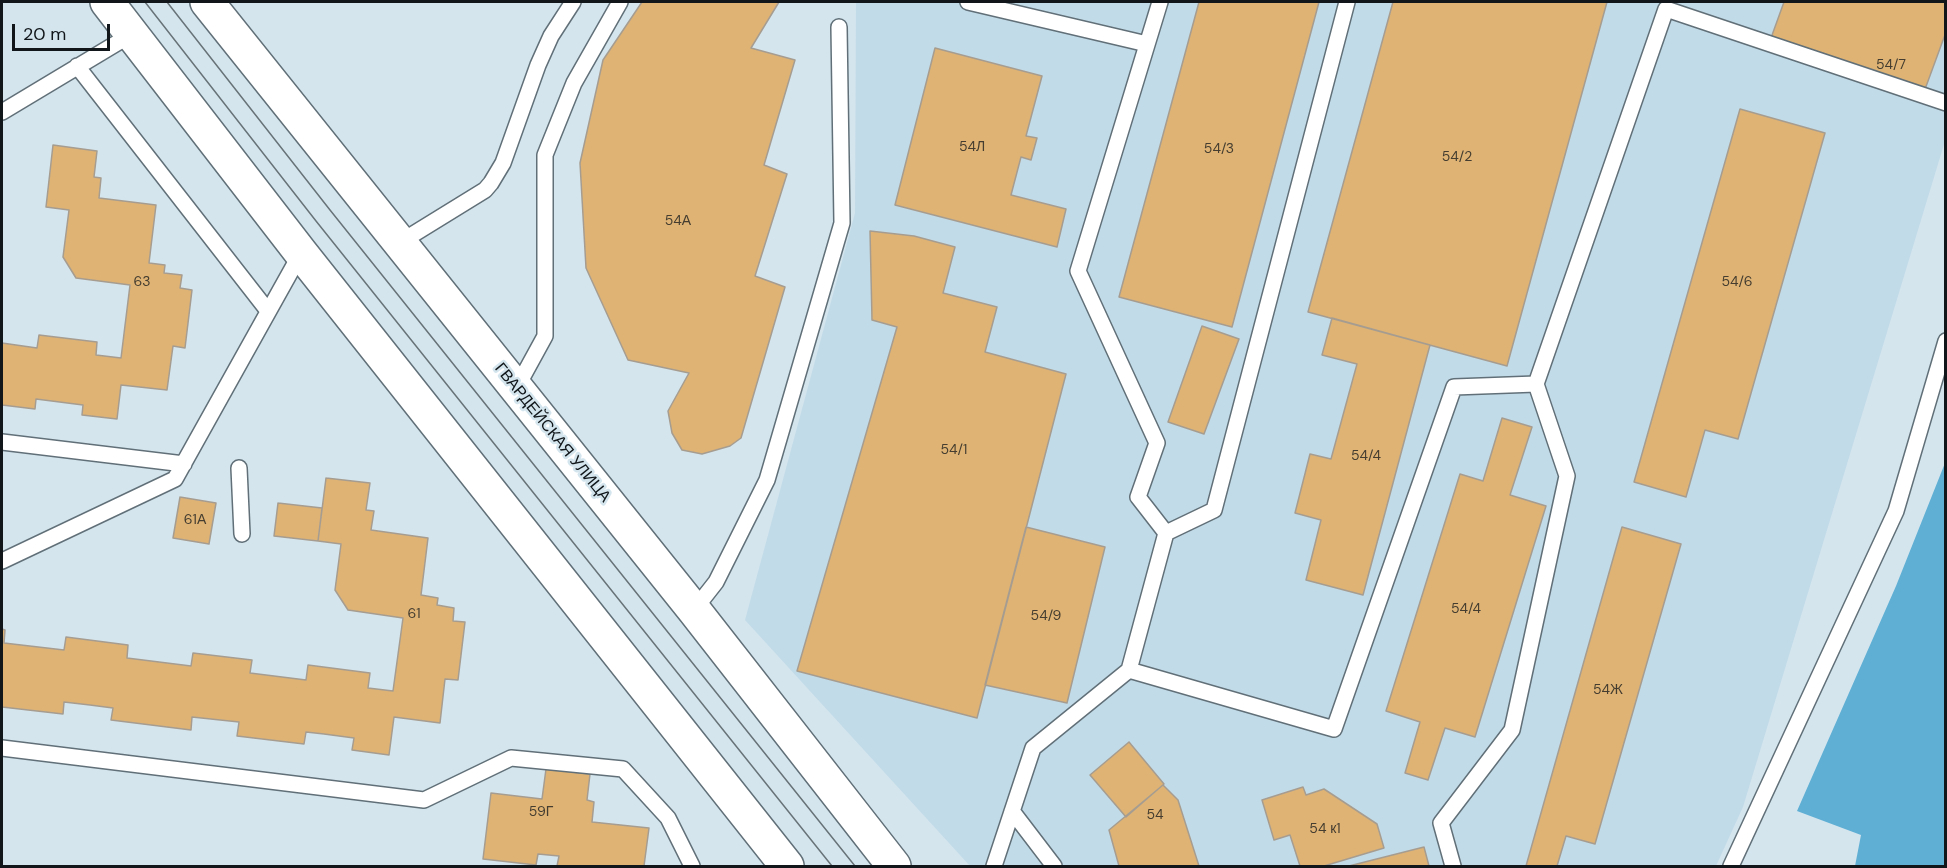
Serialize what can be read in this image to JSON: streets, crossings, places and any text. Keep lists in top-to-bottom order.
{
  "streets": {
    "main road": ["ГВАРДЕЙСКАЯ УЛИЦА"]
  },
  "house_numbers": [
    "54/7",
    "54Л",
    "54/3",
    "54/2",
    "54А",
    "63",
    "54/6",
    "54/1",
    "54/4",
    "61А",
    "54/4",
    "61",
    "54/9",
    "54Ж",
    "59Г",
    "54",
    "54 к1"
  ],
  "scale_bar": "20 m"
}
